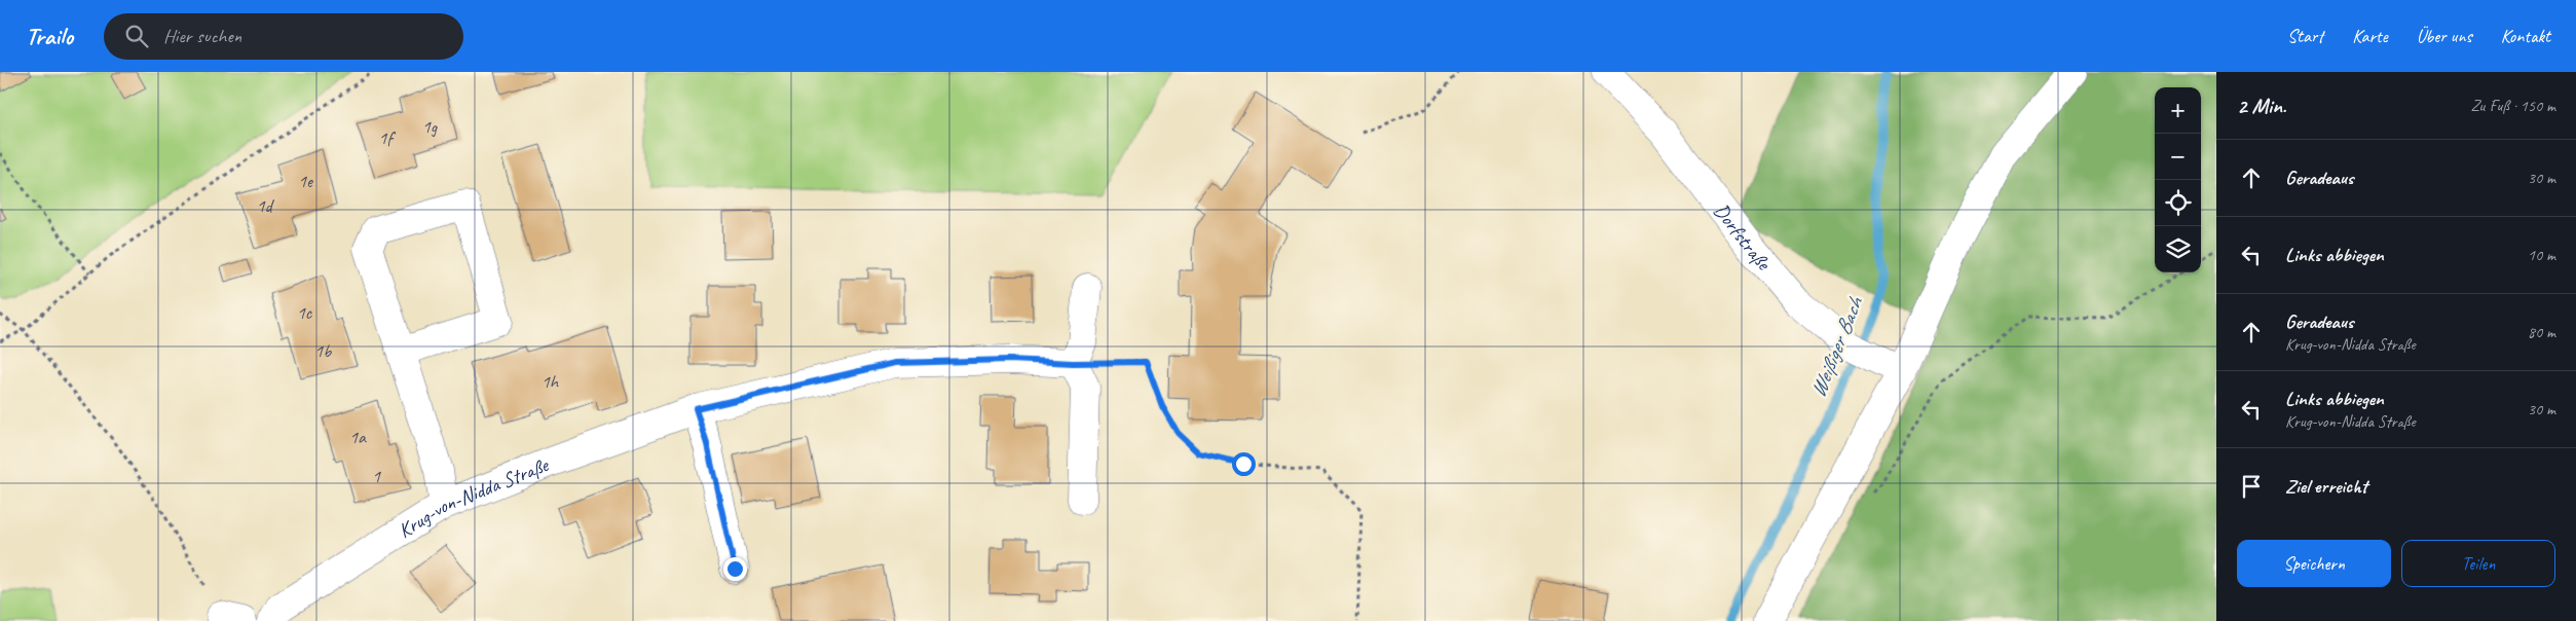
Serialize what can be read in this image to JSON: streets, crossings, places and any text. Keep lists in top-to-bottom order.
{
  "streets": {
    "street": ["Dorfstraße", "Krug-von-Nidda Straße"]
  },
  "water": ["Weißiger Bach"],
  "house_numbers": [
    "1g",
    "1f",
    "1e",
    "1d",
    "1c",
    "1b",
    "1h",
    "1a",
    "1"
  ],
  "page": {
    "header": "Trailo",
    "search": "Hier suchen",
    "nav": [
      "Start",
      "Karte",
      "Über uns",
      "Kontakt"
    ],
    "heading": ["2 Min.", "Zu Fuß · 150 m"],
    "map_buttons": ["+", "−"],
    "list": [
      ["Geradeaus", "30 m"],
      ["Links abbiegen", "10 m"],
      ["Geradeaus", "Krug-von-Nidda Straße", "80 m"],
      ["Links abbiegen", "Krug-von-Nidda Straße", "30 m"],
      "Ziel erreicht"
    ],
    "buttons": ["Speichern", "Teilen"]
  }
}
